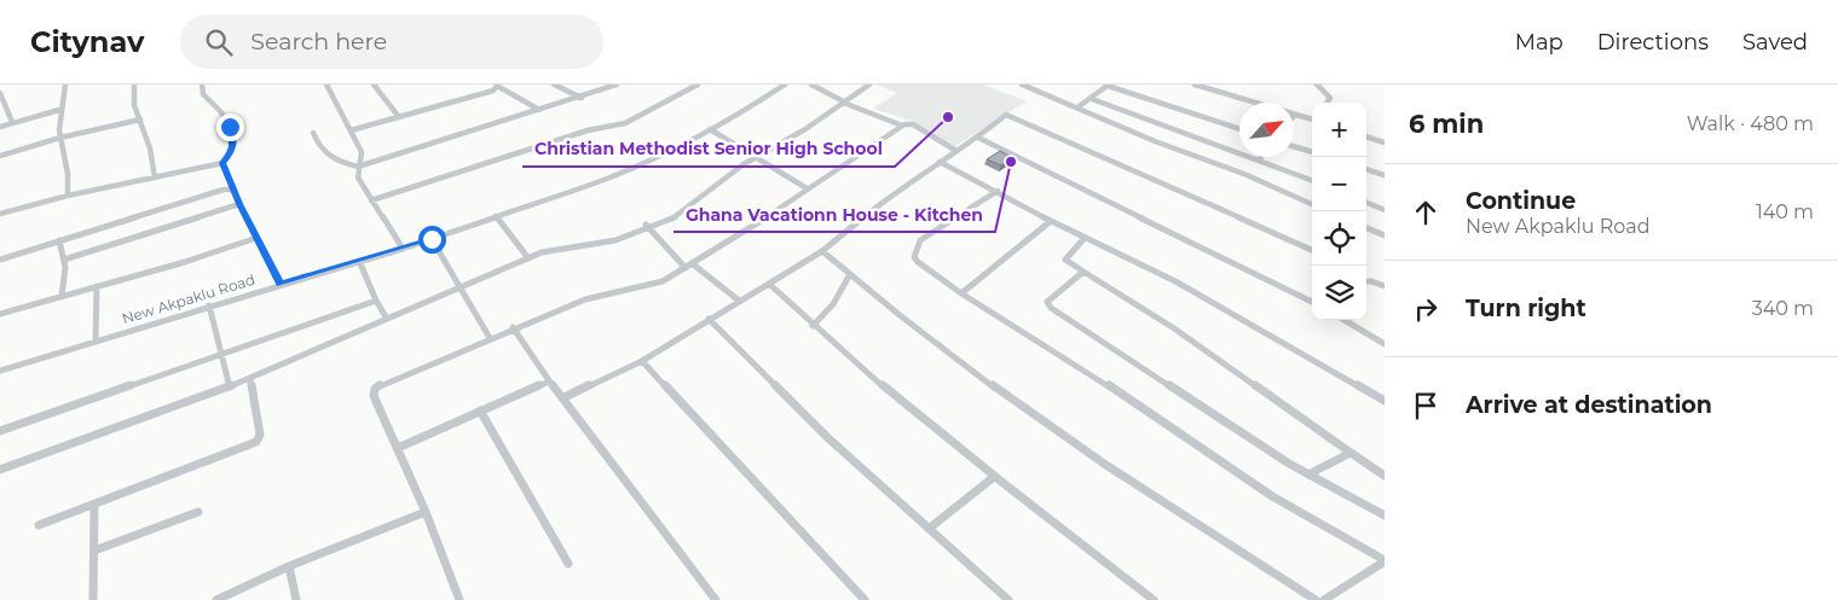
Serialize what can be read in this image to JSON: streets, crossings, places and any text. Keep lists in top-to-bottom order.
{
  "streets": {
    "street": ["New Akpaklu Road"]
  },
  "places": ["Christian Methodist Senior High School", "Ghana Vacationn House - Kitchen"],
  "north": "top right",
  "page": {
    "header": "Citynav",
    "search": "Search here",
    "nav": ["Map", "Directions", "Saved"],
    "heading": ["6 min", "Walk · 480 m"],
    "map_buttons": ["+", "−"],
    "list": [
      ["Continue", "New Akpaklu Road", "140 m"],
      ["Turn right", "340 m"],
      "Arrive at destination"
    ]
  }
}
